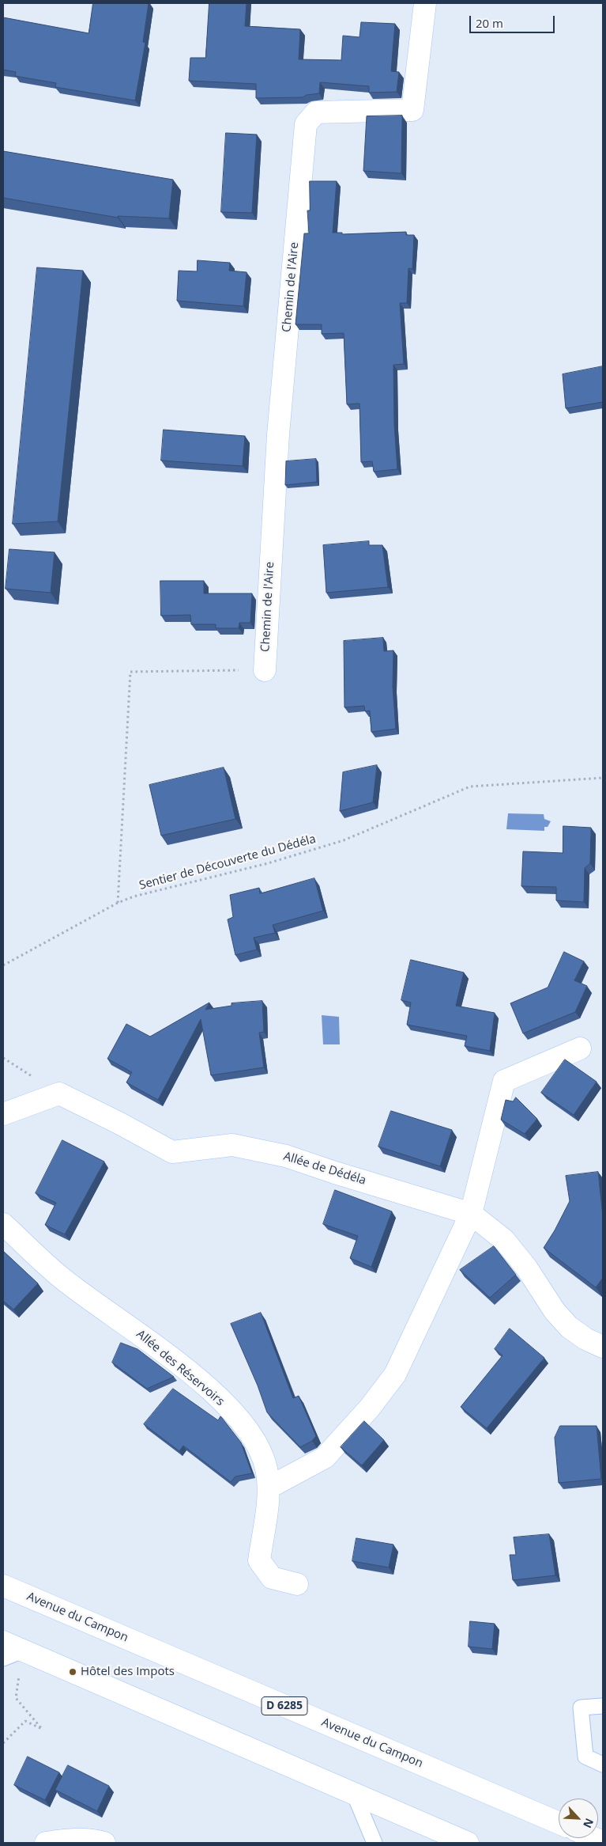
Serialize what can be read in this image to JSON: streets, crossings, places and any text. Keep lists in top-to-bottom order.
{
  "streets": {
    "street": [
      "Chemin de l'Aire",
      "Allée de Dédéla",
      "Allée des Réservoirs",
      "Avenue du Campon",
      "D 6285"
    ],
    "path": ["Sentier de Découverte du Dédéla"]
  },
  "places": ["Hôtel des Impots"],
  "scale_bar": "20 m",
  "north": "bottom right"
}
